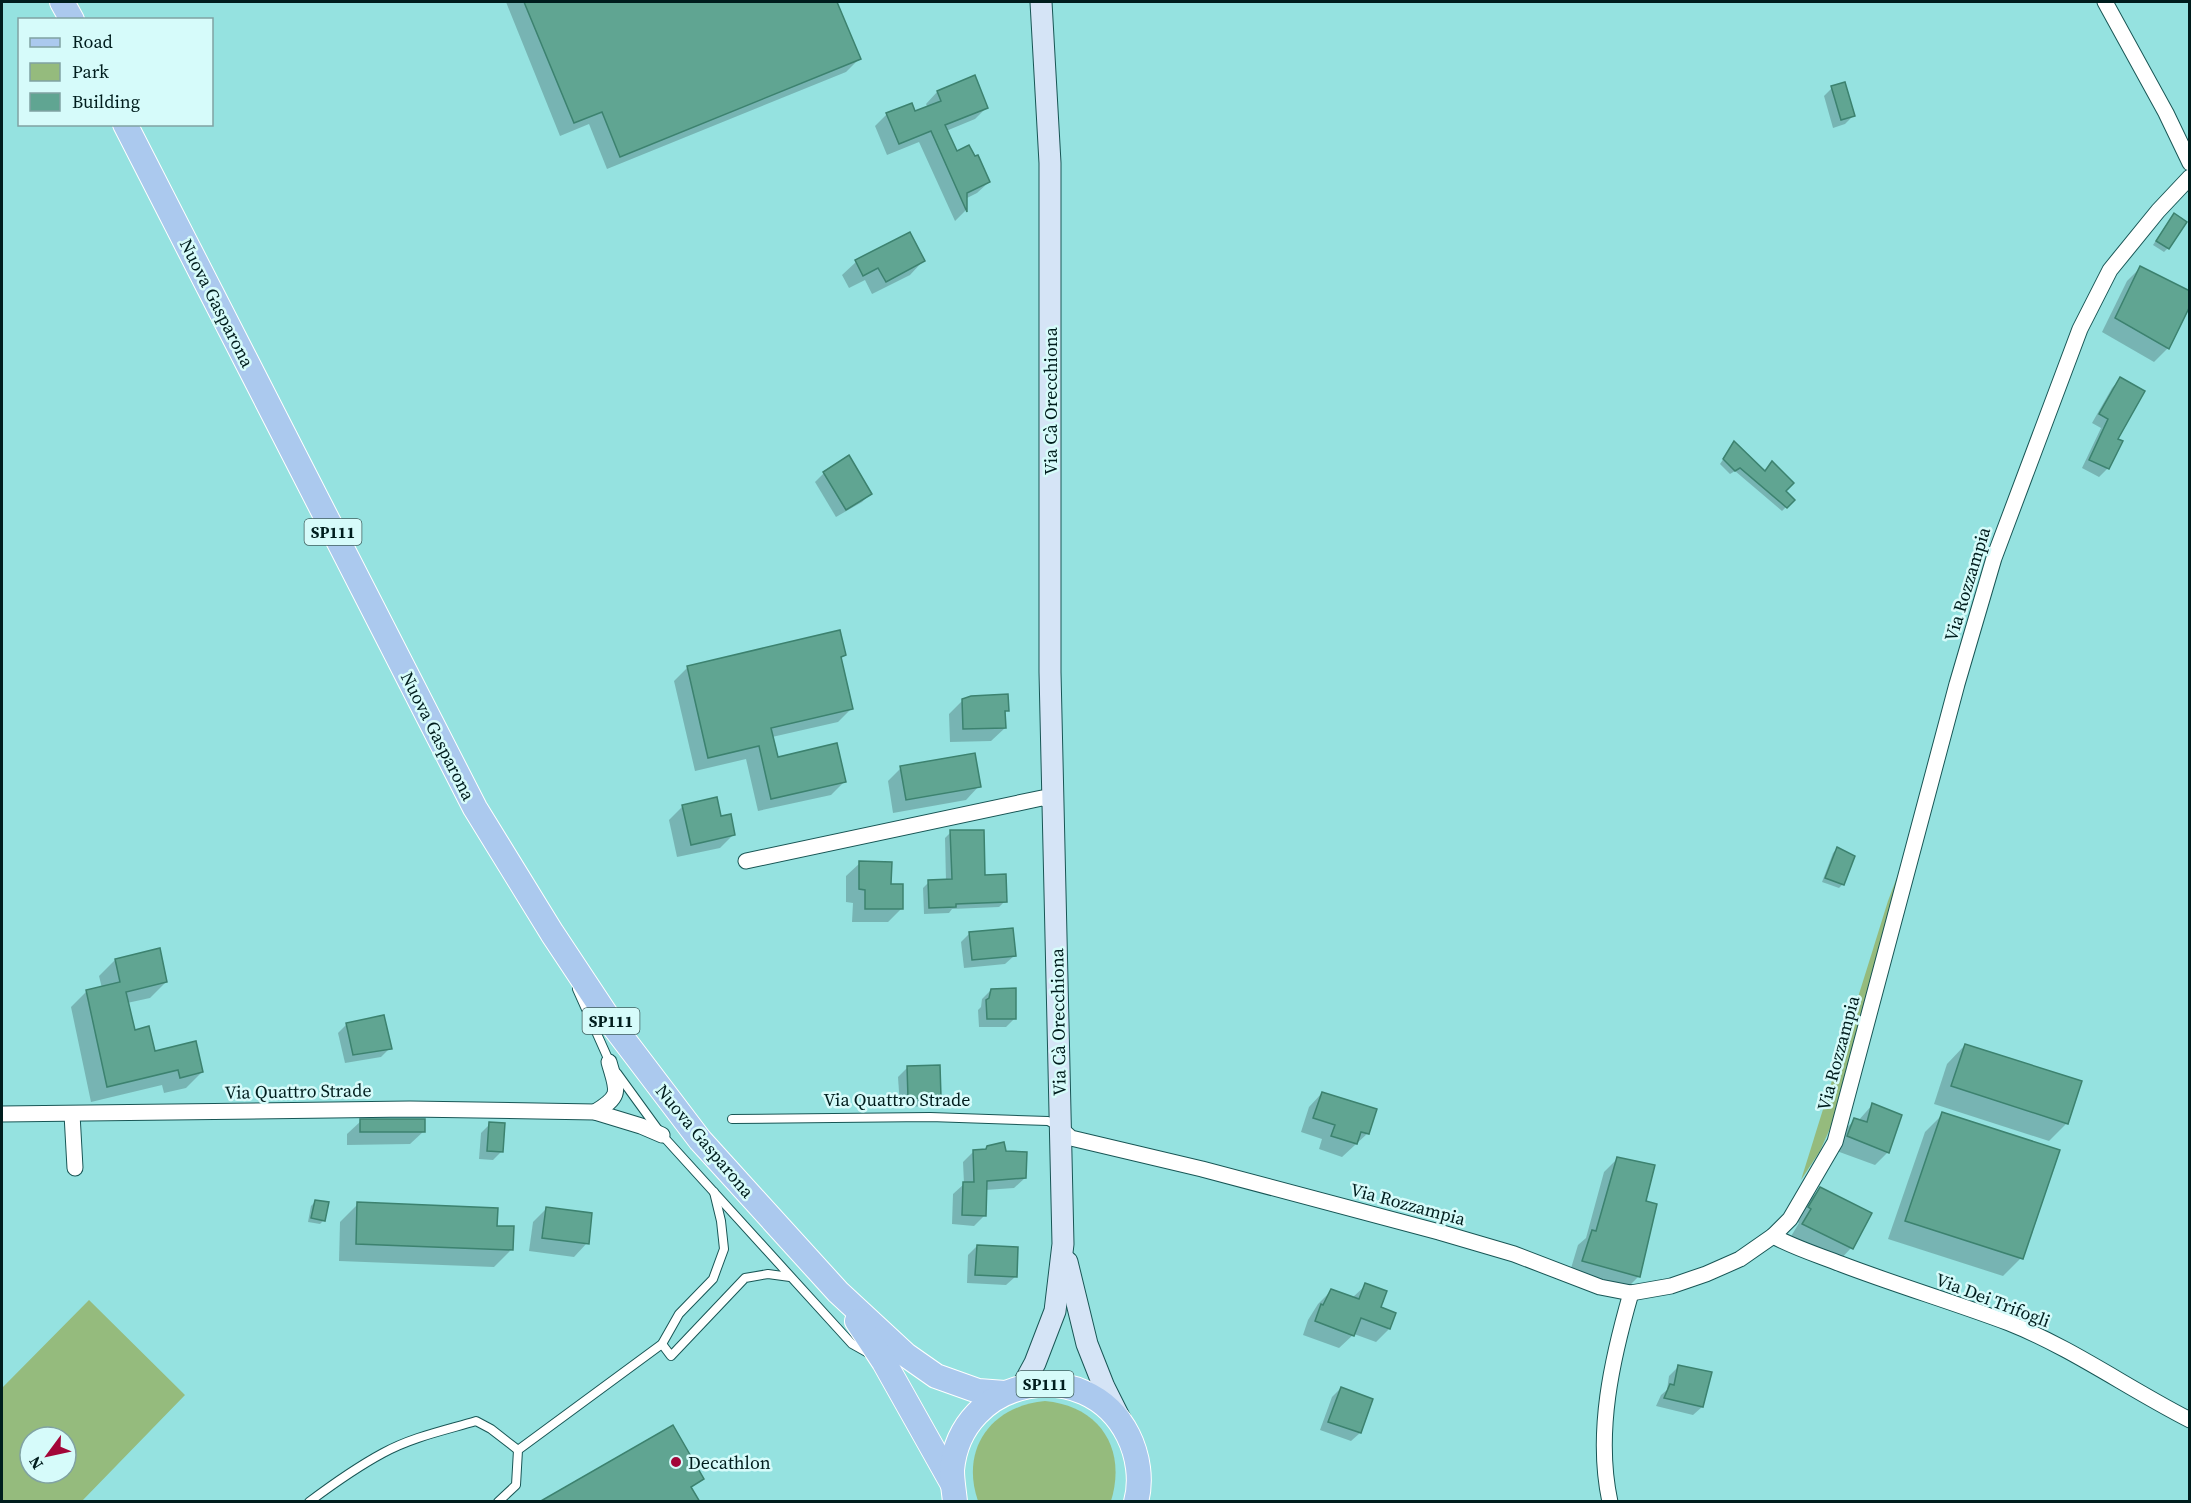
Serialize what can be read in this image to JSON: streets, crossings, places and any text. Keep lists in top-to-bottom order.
{
  "streets": {
    "main road": ["Nuova Gasparona", "Via Cà Orecchiona", "SP111"],
    "street": ["Via Rozzampia", "Via Quattro Strade", "Via Dei Trifogli"]
  },
  "crossings": [
    ["Nuova Gasparona", "Via Cà Orecchiona"],
    ["Via Cà Orecchiona", "Via Rozzampia"],
    ["Via Cà Orecchiona", "Via Quattro Strade"],
    ["Via Rozzampia", "Via Quattro Strade"],
    ["Via Rozzampia", "Via Dei Trifogli"]
  ],
  "places": ["Decathlon"],
  "legend": ["Road", "Park", "Building"],
  "north": "bottom left"
}
